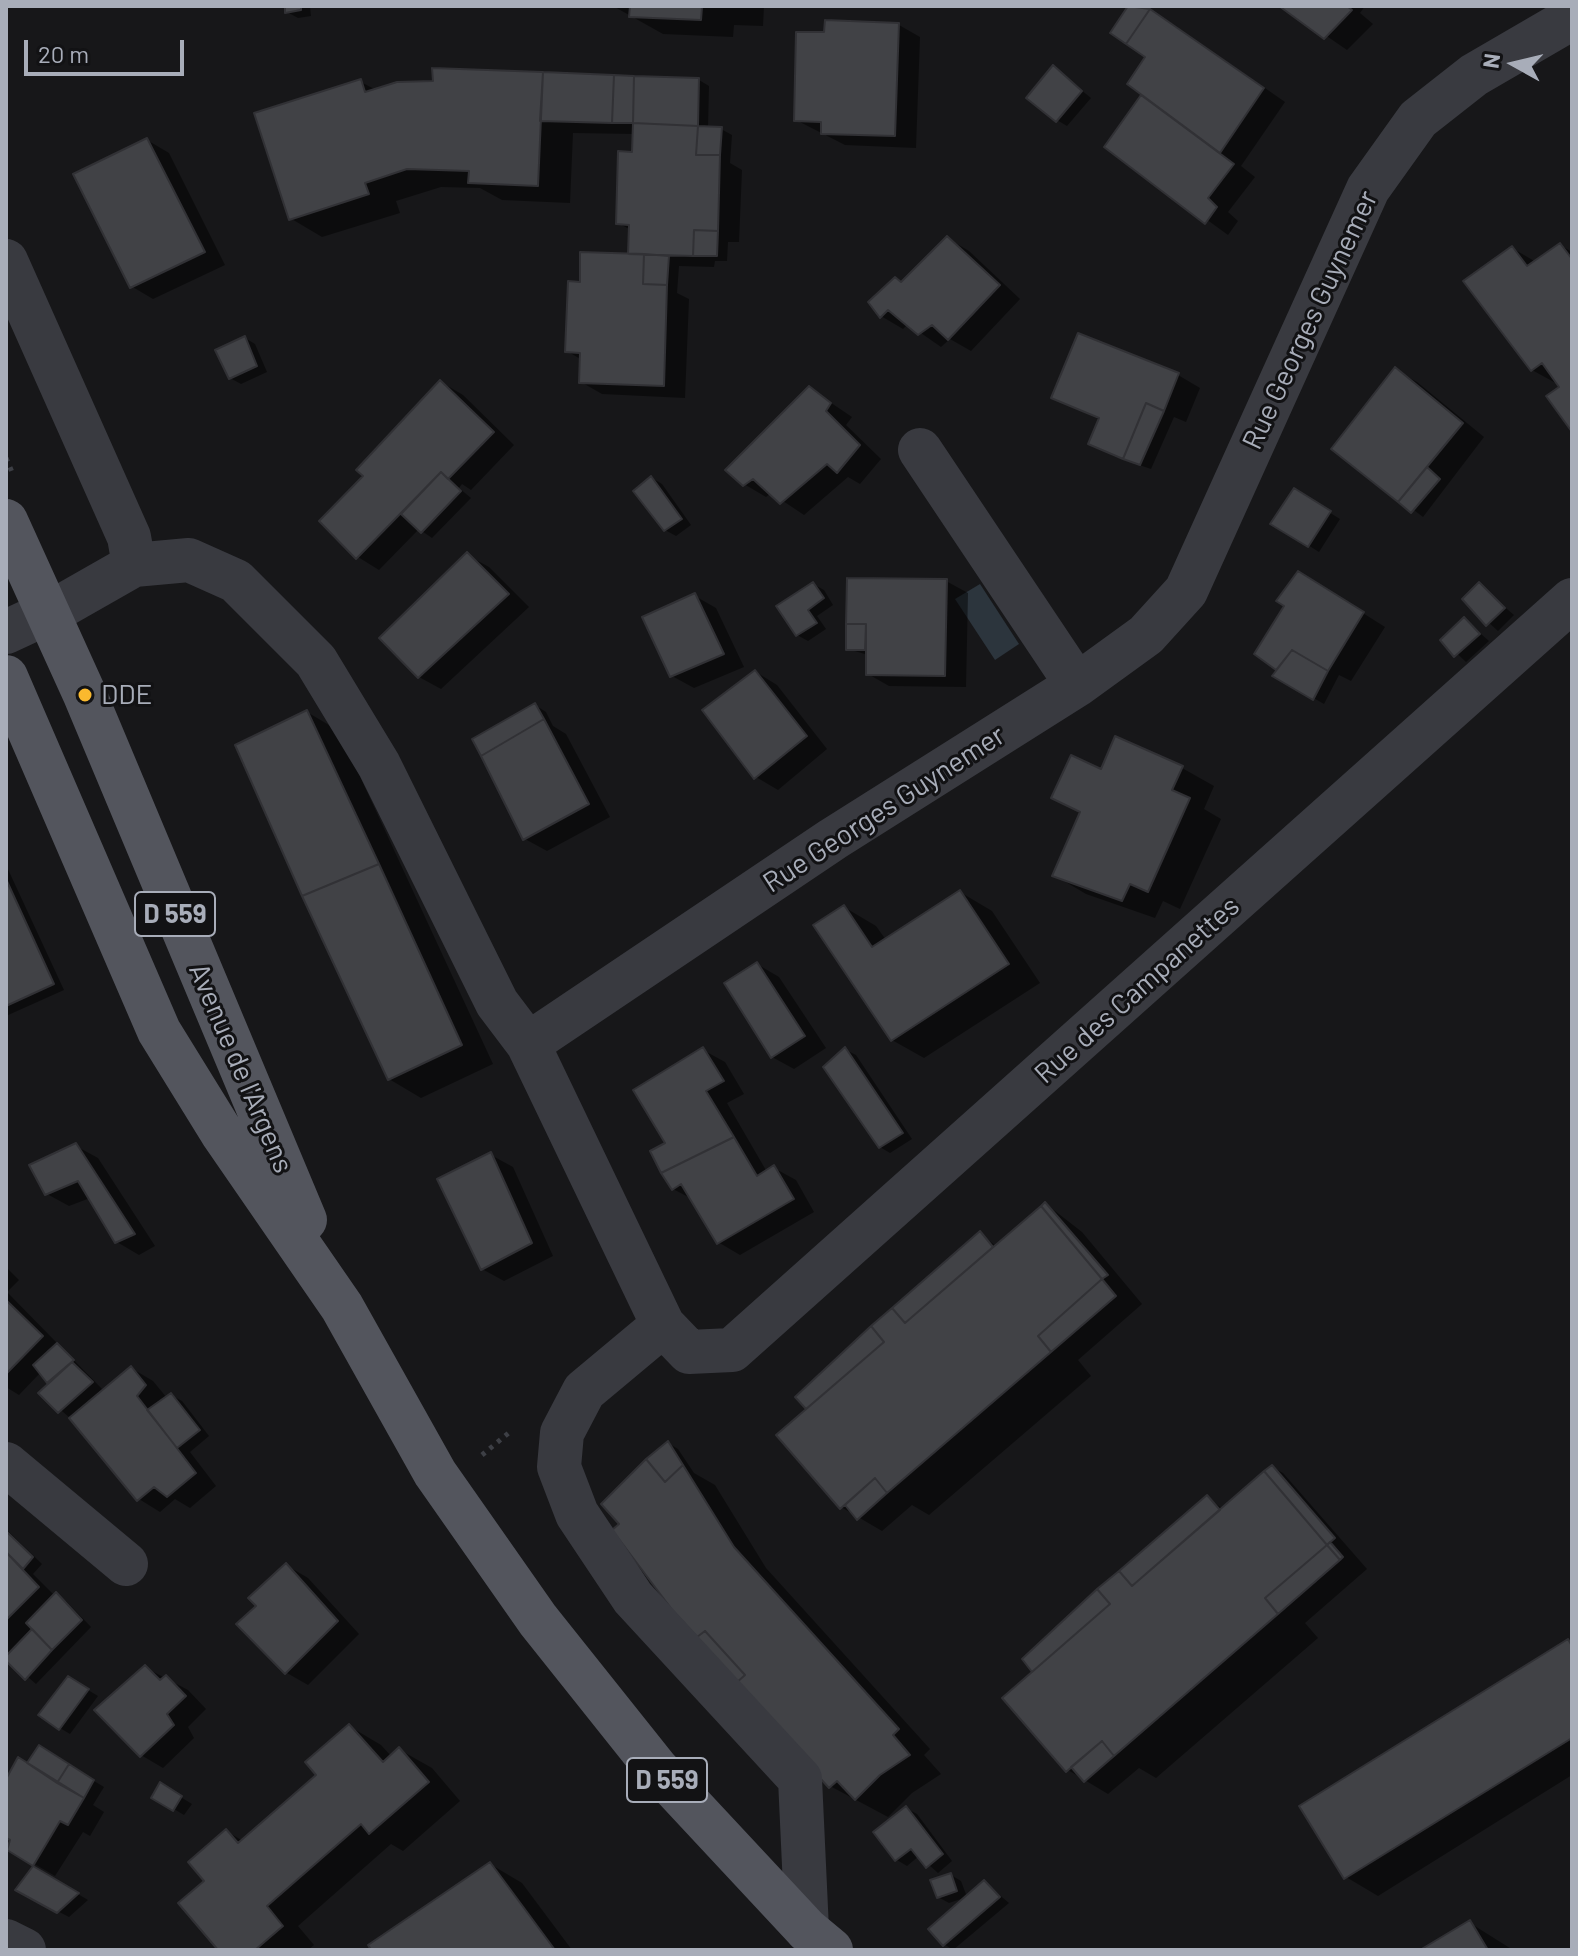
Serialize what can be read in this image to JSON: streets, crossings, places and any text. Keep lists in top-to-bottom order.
{
  "streets": {
    "main road": ["D 559", "Avenue de l'Argens"],
    "street": ["Rue Georges Guynemer", "Rue des Campanettes"]
  },
  "places": ["DDE"],
  "scale_bar": "20 m",
  "north": "left"
}
